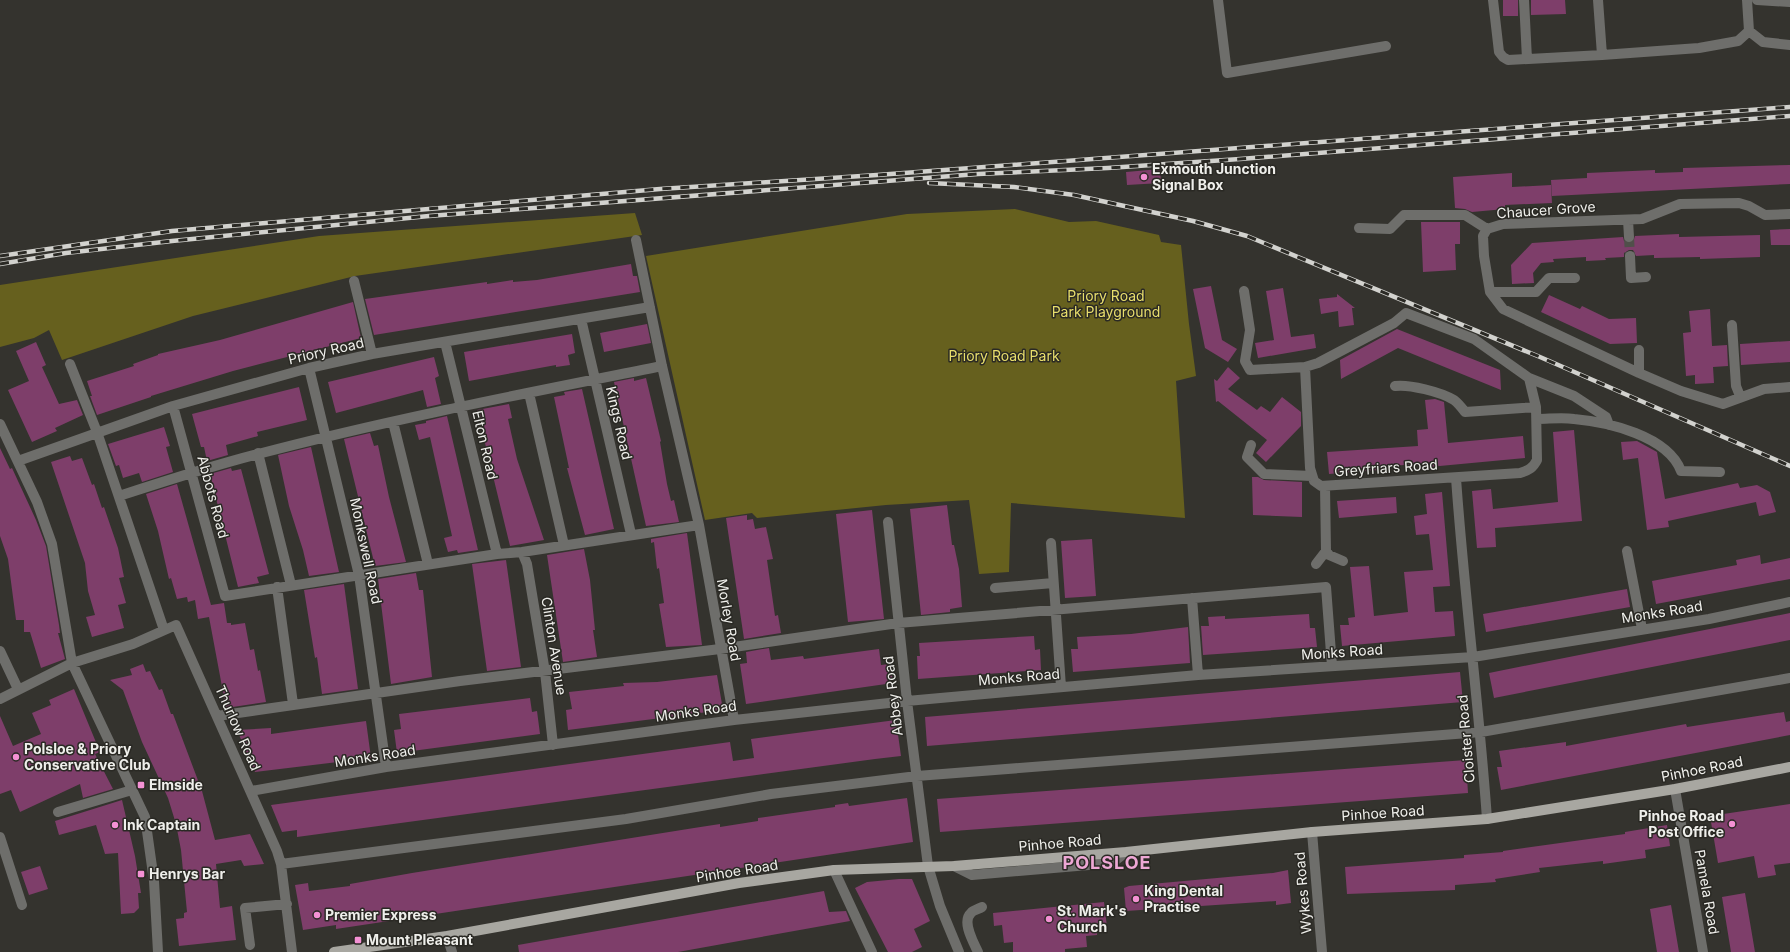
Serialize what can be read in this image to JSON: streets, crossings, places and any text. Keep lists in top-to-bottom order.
{
  "streets": {
    "main road": ["Pinhoe Road"],
    "street": [
      "Chaucer Grove",
      "Priory Road",
      "Kings Road",
      "Elton Road",
      "Greyfriars Road",
      "Abbots Road",
      "Monkswell Road",
      "Monks Road",
      "Morley Road",
      "Clinton Avenue",
      "Abbey Road",
      "Thurlow Road",
      "Cloister Road",
      "Pamela Road",
      "Wykes Road"
    ]
  },
  "crossings": [
    ["Priory Road", "Kings Road"],
    ["Priory Road", "Elton Road"],
    ["Priory Road", "Abbots Road"],
    ["Priory Road", "Monkswell Road"],
    ["Priory Road", "Morley Road"],
    ["Greyfriars Road", "Monks Road"],
    ["Greyfriars Road", "Cloister Road"],
    ["Monkswell Road", "Monks Road"],
    ["Monks Road", "Morley Road"],
    ["Monks Road", "Clinton Avenue"],
    ["Monks Road", "Abbey Road"],
    ["Monks Road", "Thurlow Road"],
    ["Monks Road", "Cloister Road"],
    ["Abbey Road", "Pinhoe Road"],
    ["Cloister Road", "Pinhoe Road"],
    ["Pinhoe Road", "Pamela Road"],
    ["Pinhoe Road", "Wykes Road"]
  ],
  "districts": ["POLSLOE"],
  "parks": ["Priory Road Park Playground", "Priory Road Park"],
  "places": {
    "other": [
      "Exmouth Junction Signal Box",
      "Polsloe & Priory Conservative Club",
      "Pinhoe Road Post Office",
      "Ink Captain",
      "King Dental Practise",
      "Premier Express",
      "St. Mark's Church"
    ],
    "transit": ["Elmside", "Henrys Bar", "Mount Pleasant"]
  }
}
